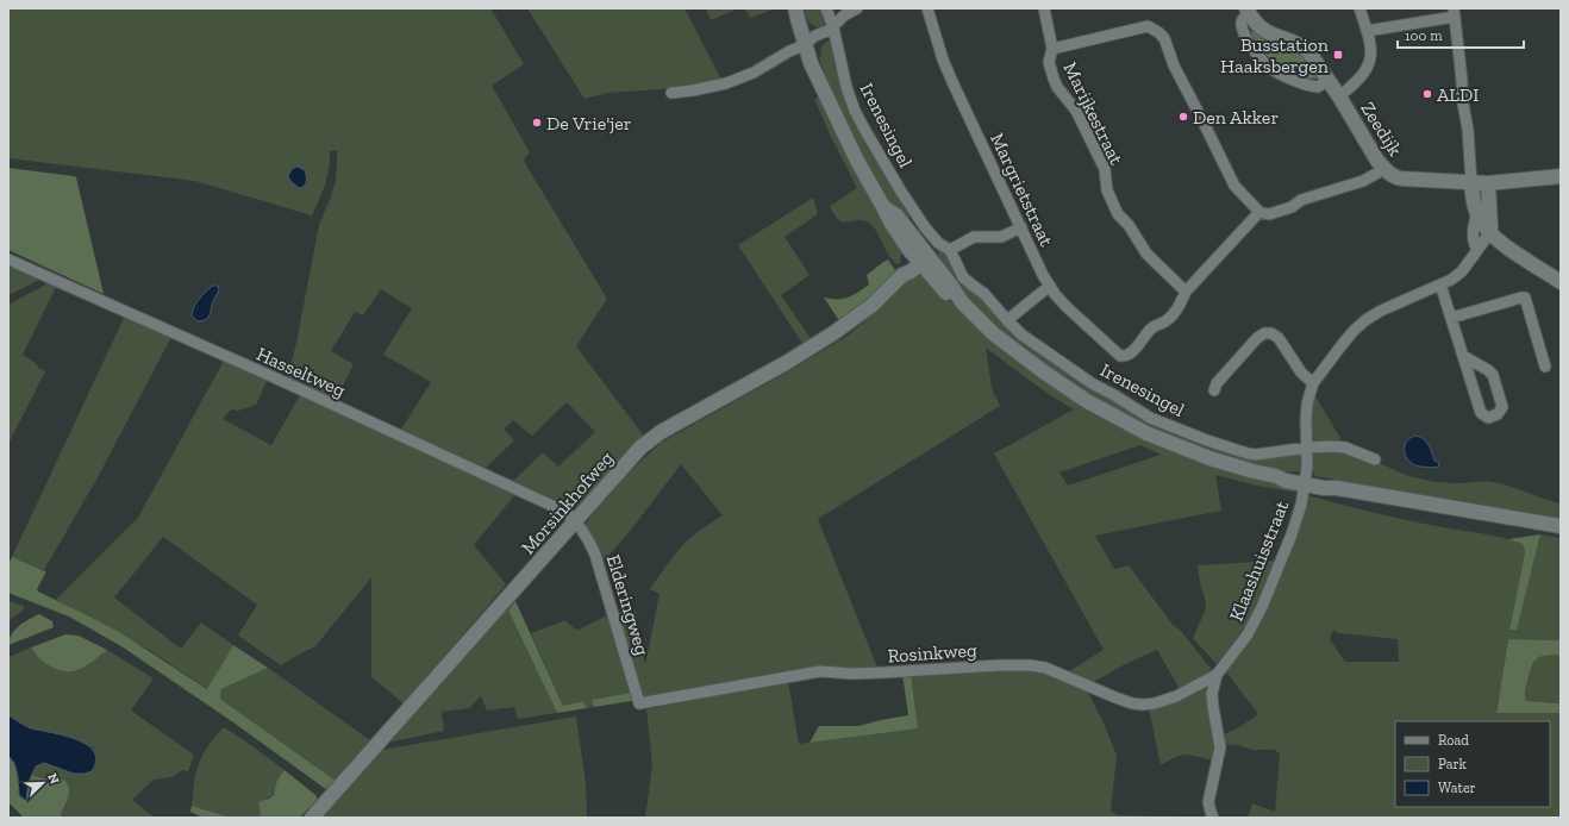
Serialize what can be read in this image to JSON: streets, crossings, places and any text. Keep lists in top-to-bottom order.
{
  "streets": {
    "main road": ["Zeedijk", "Morsinkhofweg"],
    "street": [
      "Marijkestraat",
      "Irenesingel",
      "Margrietstraat",
      "Hasseltweg",
      "Klaashuisstraat",
      "Elderingweg",
      "Rosinkweg"
    ]
  },
  "crossings": [
    ["Marijkestraat", "Margrietstraat"],
    ["Irenesingel", "Klaashuisstraat"],
    ["Hasseltweg", "Morsinkhofweg"],
    ["Hasseltweg", "Elderingweg"],
    ["Morsinkhofweg", "Elderingweg"],
    ["Klaashuisstraat", "Rosinkweg"],
    ["Elderingweg", "Rosinkweg"]
  ],
  "places": {
    "transit": ["Busstation Haaksbergen"],
    "other": ["ALDI", "Den Akker", "De Vrie'jer"]
  },
  "legend": ["Road", "Park", "Water"],
  "scale_bar": "100 m",
  "north": "top right"
}
